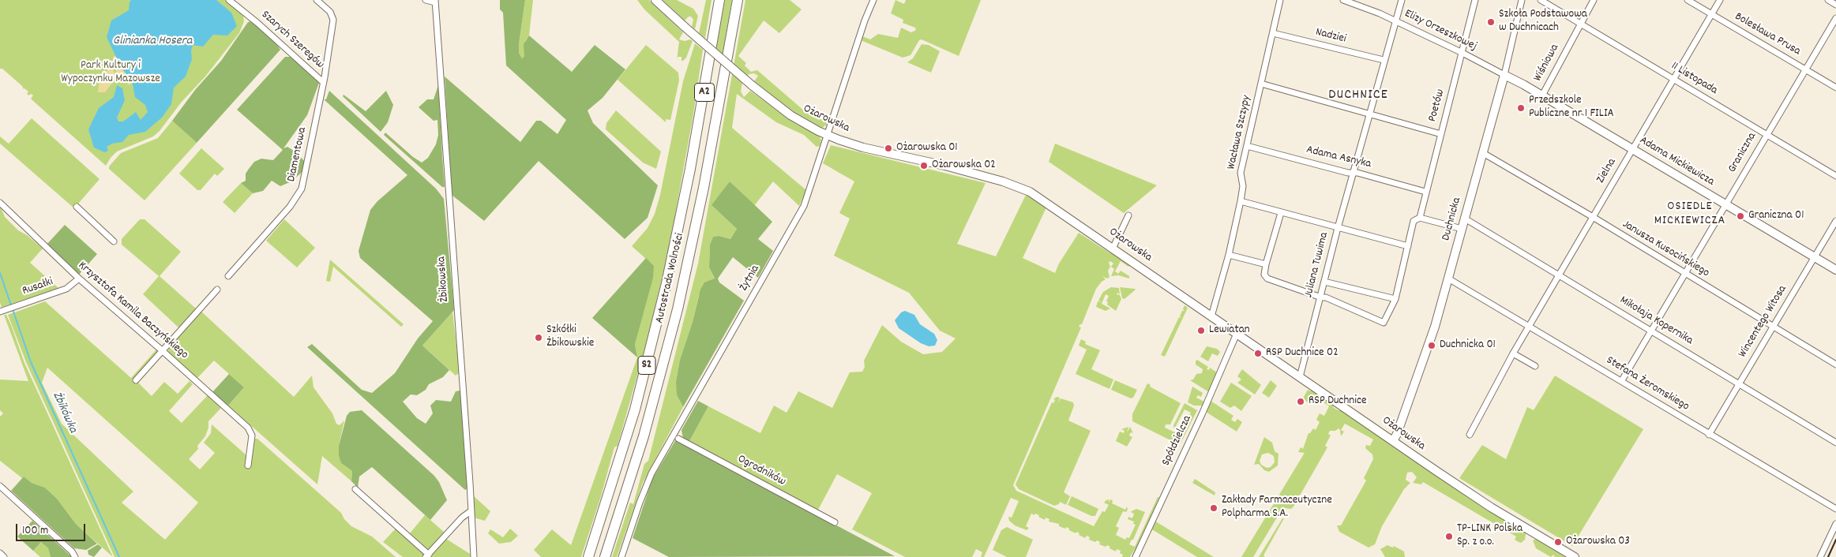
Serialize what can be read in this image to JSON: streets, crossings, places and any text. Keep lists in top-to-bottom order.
{
  "streets": {
    "highway": ["A2", "Autostrada Wolności", "S2"],
    "main road": ["Ożarowska", "Adama Mickiewicza", "Duchnicka"],
    "street": [
      "Elizy Orzeszkowej",
      "Bolesława Prusa",
      "Nadziei",
      "Szarych Szeregów",
      "Wiśniowa",
      "11 Listopada",
      "Poetów",
      "Wacława Szczypy",
      "Graniczna",
      "Diamentowa",
      "Adama Asnyka",
      "Zielna",
      "Janusza Kusocińskiego",
      "Juliana Tuwima",
      "Żytnia",
      "Żbikowska",
      "Rusałki",
      "Krzysztofa Kamila Baczyńskiego",
      "Mikołaja Kopernika",
      "Wincentego Witosa",
      "Stefana Żeromskiego",
      "Spółdzielcza",
      "Ogrodników"
    ]
  },
  "crossings": [
    ["Elizy Orzeszkowej", "Poetów"],
    ["Elizy Orzeszkowej", "Adama Mickiewicza"],
    ["Elizy Orzeszkowej", "Duchnicka"],
    ["Bolesława Prusa", "Graniczna"],
    ["Bolesława Prusa", "Zielna"],
    ["Nadziei", "Wacława Szczypy"],
    ["Szarych Szeregów", "Diamentowa"],
    ["Wiśniowa", "11 Listopada"],
    ["Wiśniowa", "Adama Mickiewicza"],
    ["11 Listopada", "Graniczna"],
    ["11 Listopada", "Zielna"],
    ["A2", "S2"],
    ["Poetów", "Adama Asnyka"],
    ["Poetów", "Juliana Tuwima"],
    ["Ożarowska", "Wacława Szczypy"],
    ["Ożarowska", "Duchnicka"],
    ["Ożarowska", "Juliana Tuwima"],
    ["Ożarowska", "Żytnia"],
    ["Ożarowska", "Spółdzielcza"],
    ["Wacława Szczypy", "Adama Asnyka"],
    ["Graniczna", "Adama Mickiewicza"],
    ["Graniczna", "Janusza Kusocińskiego"],
    ["Graniczna", "Mikołaja Kopernika"],
    ["Graniczna", "Stefana Żeromskiego"],
    ["Adama Mickiewicza", "Zielna"],
    ["Adama Mickiewicza", "Duchnicka"],
    ["Adama Mickiewicza", "Wincentego Witosa"],
    ["Zielna", "Janusza Kusocińskiego"],
    ["Zielna", "Mikołaja Kopernika"],
    ["Zielna", "Stefana Żeromskiego"],
    ["Duchnicka", "Janusza Kusocińskiego"],
    ["Duchnicka", "Mikołaja Kopernika"],
    ["Duchnicka", "Stefana Żeromskiego"],
    ["Janusza Kusocińskiego", "Wincentego Witosa"],
    ["Rusałki", "Krzysztofa Kamila Baczyńskiego"],
    ["Mikołaja Kopernika", "Wincentego Witosa"],
    ["Wincentego Witosa", "Stefana Żeromskiego"]
  ],
  "districts": ["DUCHNICE", "OSIEDLE MICKIEWICZA"],
  "water": ["Glinianka Hosera", "Żbikówka"],
  "parks": ["Park Kultury i Wypoczynku Mazowsze"],
  "places": [
    "Szkoła Podstawowa w Duchnicach",
    "Przedszkole Publiczne nr 1 FILIA",
    "Ożarowska 01",
    "Ożarowska 02",
    "Graniczna 01",
    "Lewiatan",
    "Szkółki Żbikowskie",
    "Duchnicka 01",
    "RSP Duchnice 02",
    "RSP Duchnice",
    "Zakłady Farmaceutyczne Polpharma S.A.",
    "TP-LINK Polska Sp. z o.o.",
    "Ożarowska 03"
  ],
  "scale_bar": "100 m"
}
